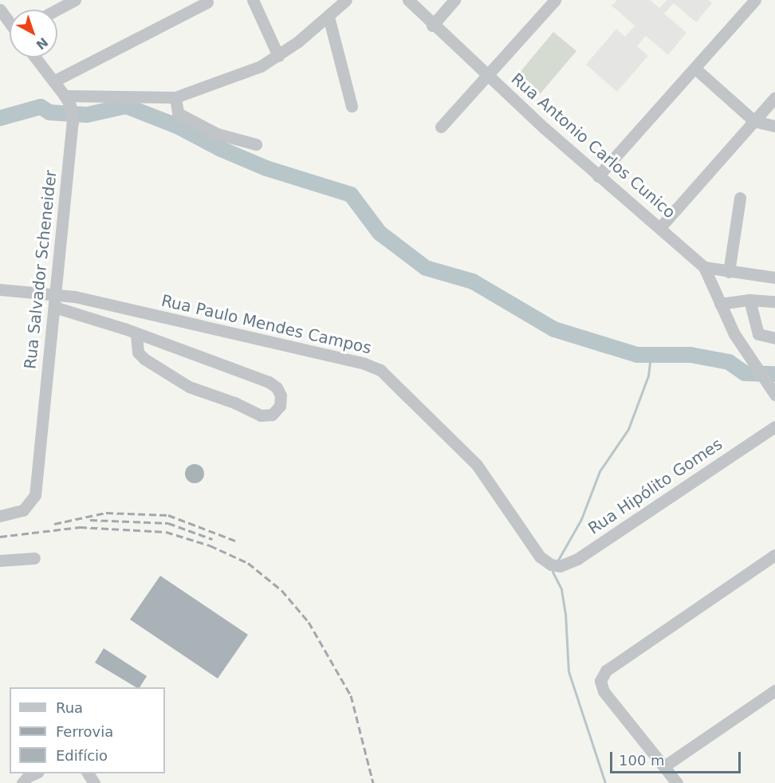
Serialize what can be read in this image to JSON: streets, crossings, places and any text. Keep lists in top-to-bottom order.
{
  "streets": {
    "street": [
      "Rua Antonio Carlos Cunico",
      "Rua Salvador Scheneider",
      "Rua Paulo Mendes Campos",
      "Rua Hipólito Gomes"
    ]
  },
  "crossings": [
    ["Rua Salvador Scheneider", "Rua Paulo Mendes Campos"],
    ["Rua Paulo Mendes Campos", "Rua Hipólito Gomes"]
  ],
  "legend": ["Rua", "Ferrovia", "Edifício"],
  "scale_bar": "100 m",
  "north": "bottom right"
}
